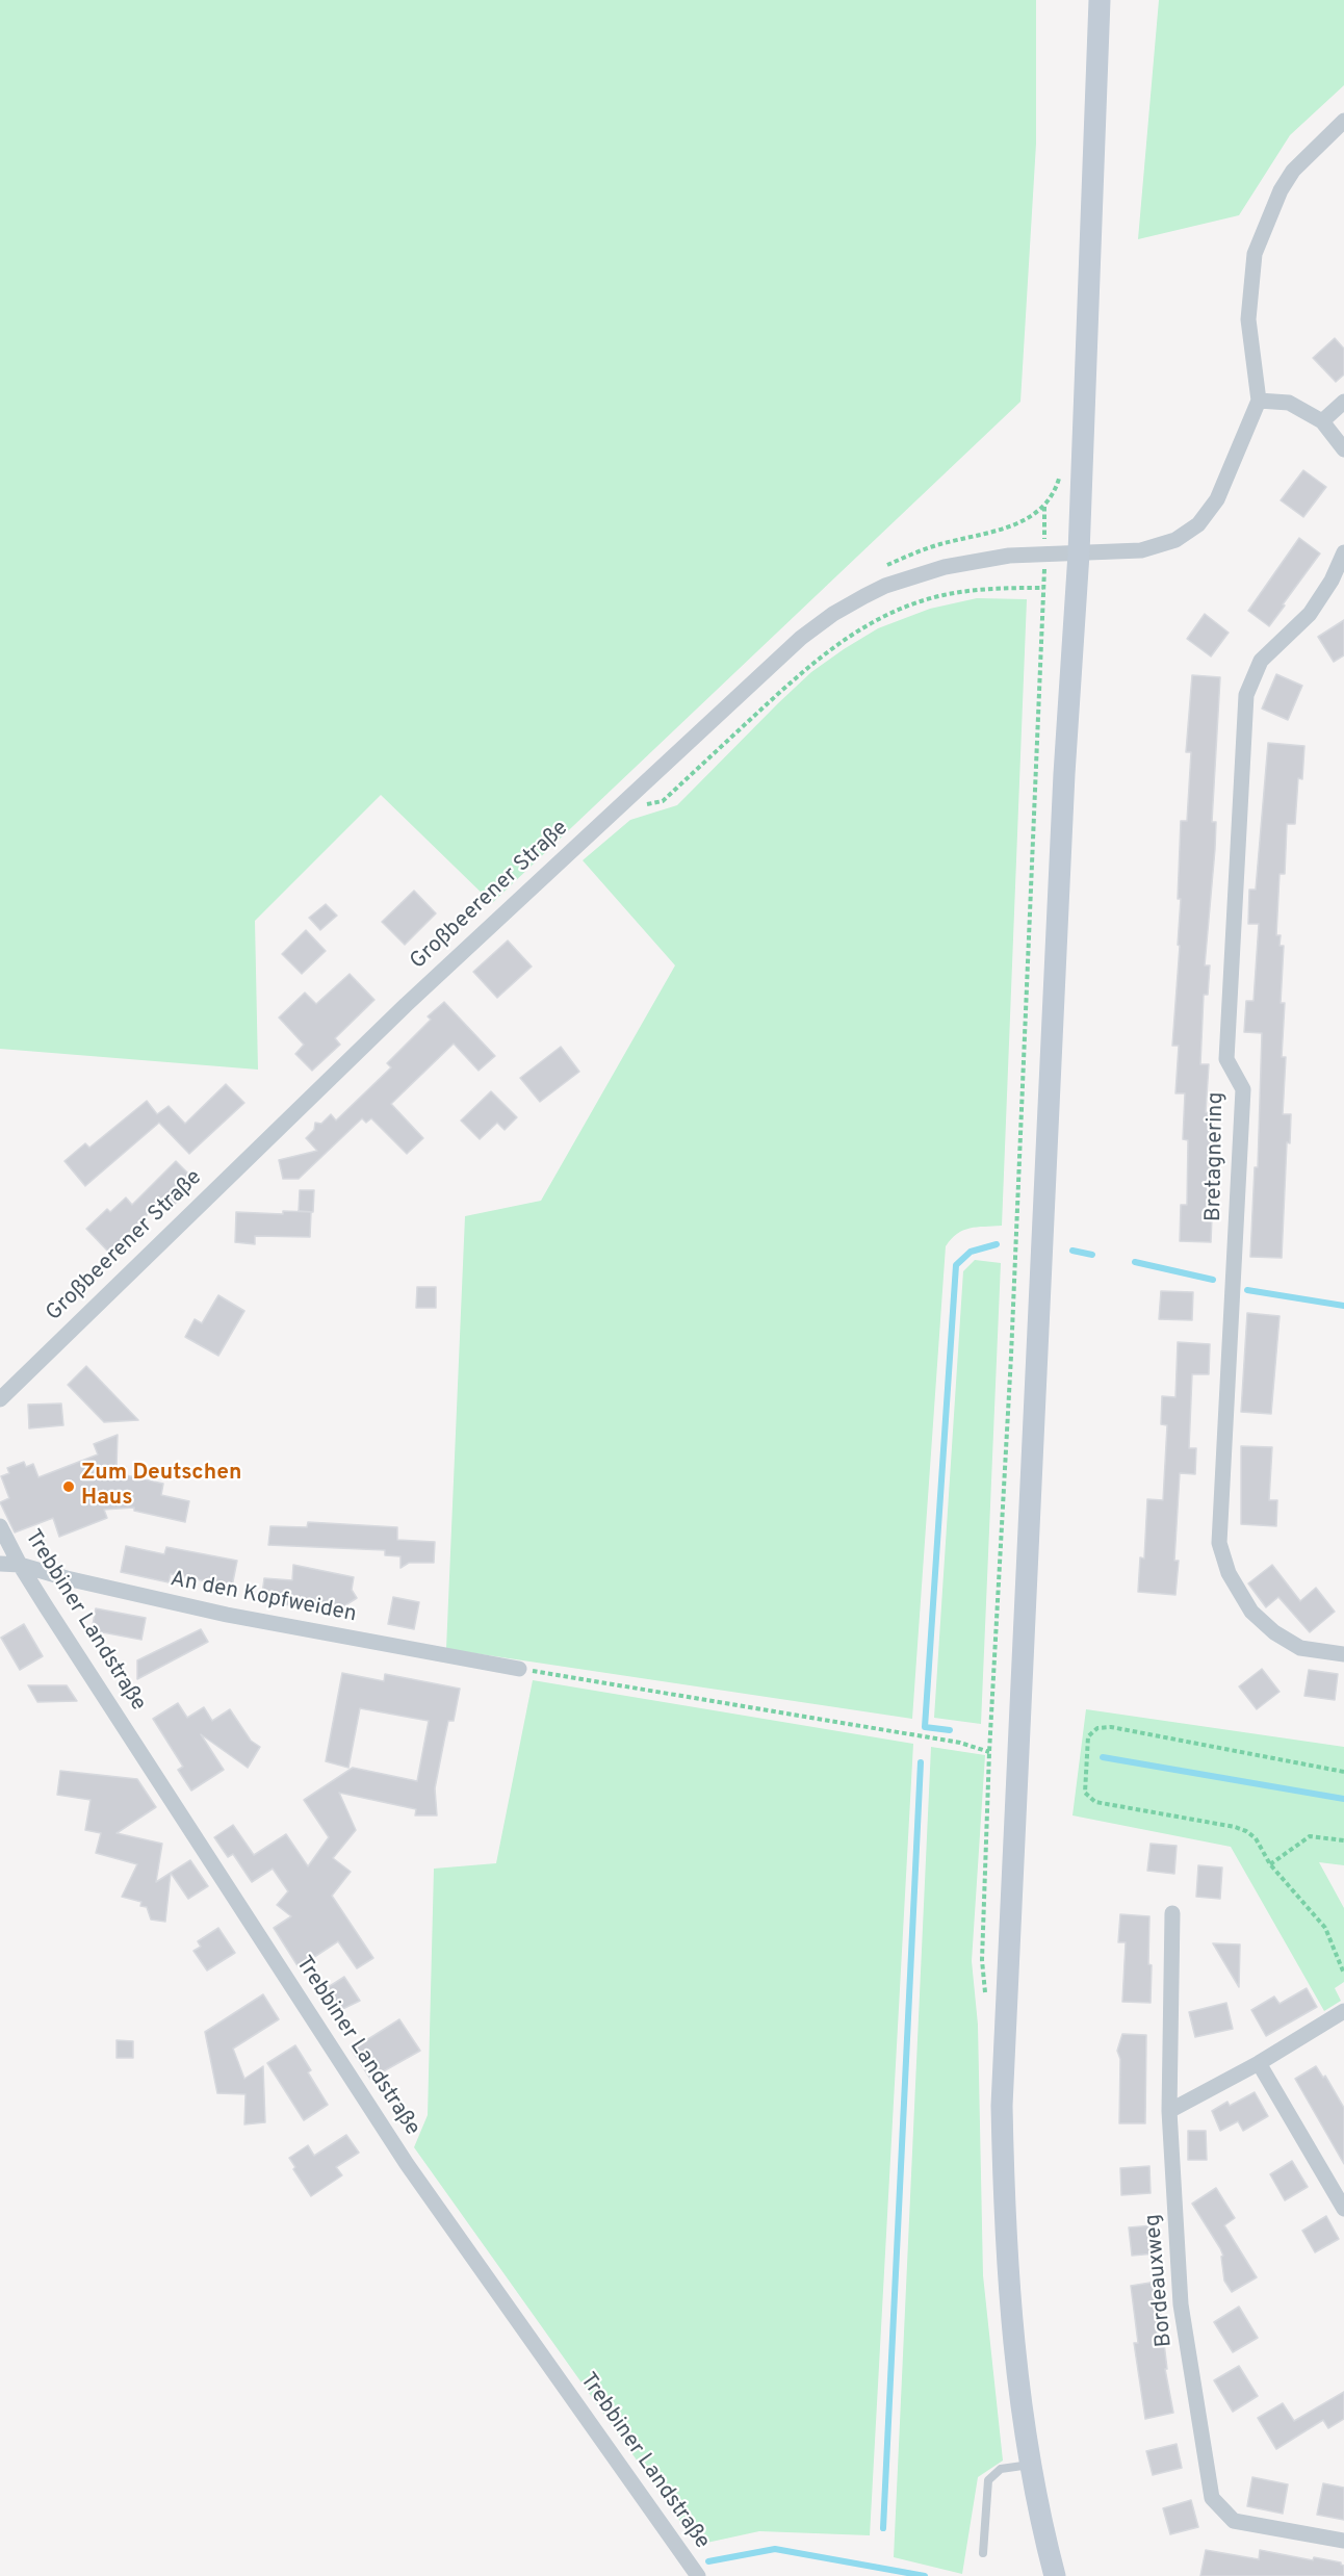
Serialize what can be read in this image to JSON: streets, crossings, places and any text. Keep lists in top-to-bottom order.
{
  "streets": {
    "street": [
      "Großbeerener Straße",
      "Bretagnering",
      "An den Kopfweiden",
      "Trebbiner Landstraße",
      "Bordeauxweg"
    ]
  },
  "crossings": [
    ["An den Kopfweiden", "Trebbiner Landstraße"]
  ],
  "places": ["Zum Deutschen Haus"]
}
